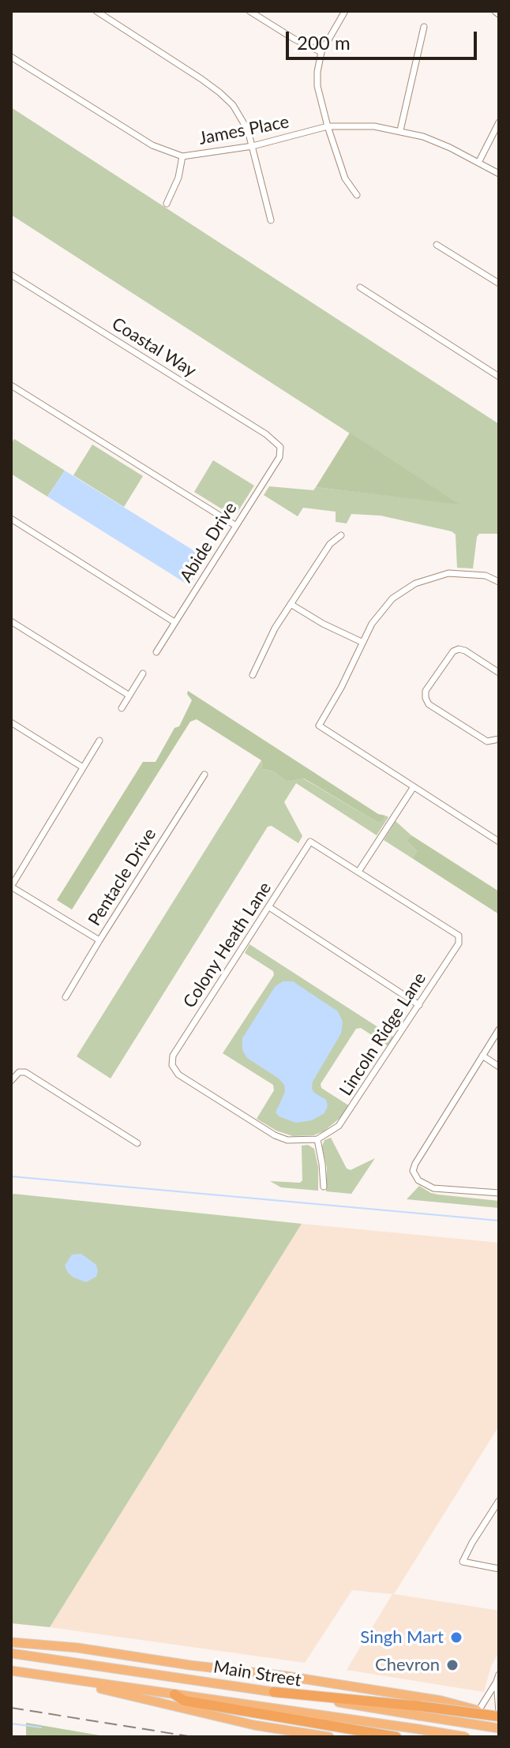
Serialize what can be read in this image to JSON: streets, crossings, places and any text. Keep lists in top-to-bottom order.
{
  "streets": {
    "highway": ["Main Street"],
    "street": [
      "James Place",
      "Coastal Way",
      "Abide Drive",
      "Pentacle Drive",
      "Colony Heath Lane",
      "Lincoln Ridge Lane"
    ]
  },
  "crossings": [
    ["Coastal Way", "Abide Drive"],
    ["Colony Heath Lane", "Lincoln Ridge Lane"]
  ],
  "places": ["Singh Mart", "Chevron"],
  "scale_bar": "200 m"
}
